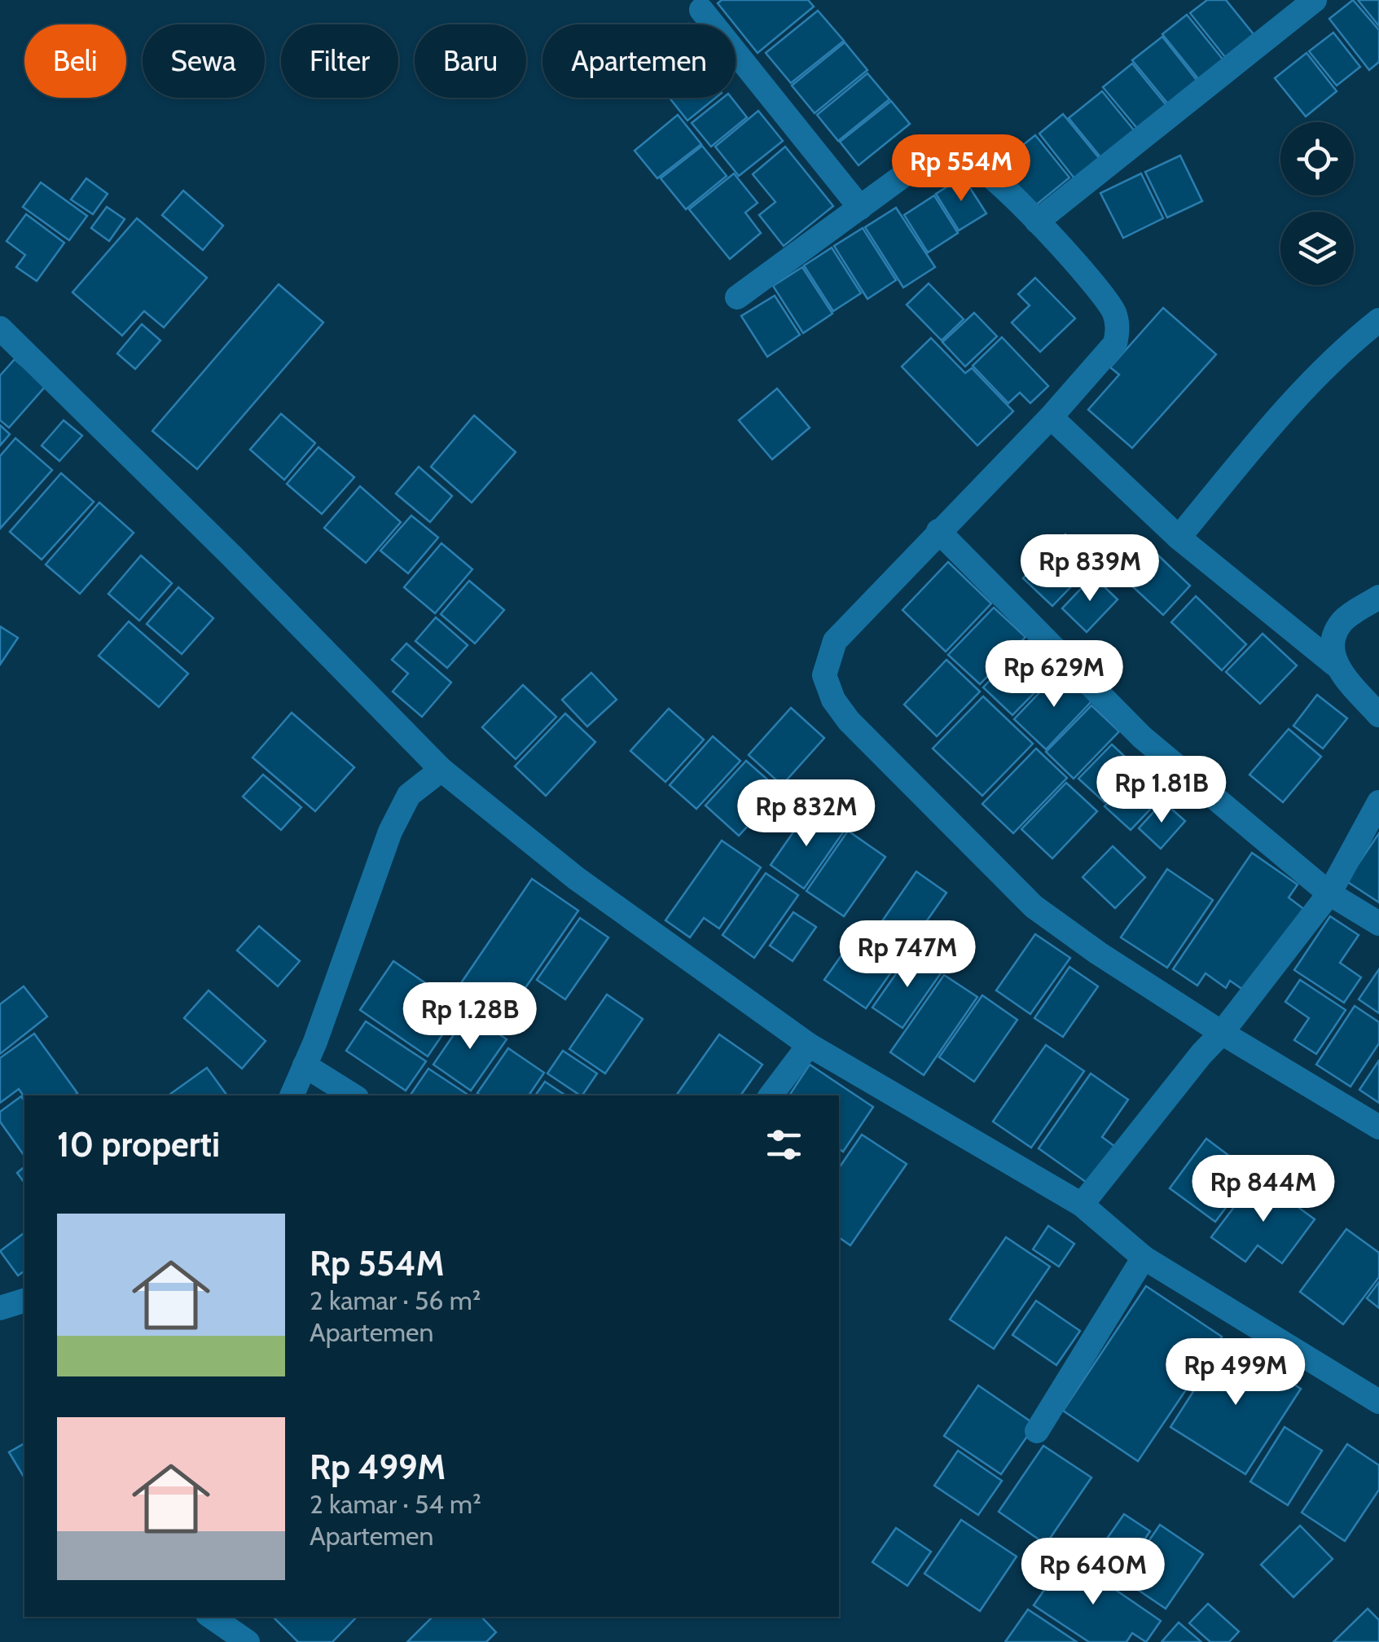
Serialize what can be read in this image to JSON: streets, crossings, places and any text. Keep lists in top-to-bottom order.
{
  "page": {
    "chip": [
      "Beli",
      "Sewa",
      "Filter",
      "Baru",
      "Apartemen"
    ],
    "price": [
      "Rp 554M",
      "Rp 839M",
      "Rp 629M",
      "Rp 1.81B",
      "Rp 832M",
      "Rp 747M",
      "Rp 1.28B",
      "Rp 844M",
      "Rp 499M",
      "Rp 640M"
    ],
    "heading": "10 properti",
    "list": [
      {
        "name": "Rp 554M",
        "note": "2 kamar · 56 m² · Apartemen"
      },
      {
        "name": "Rp 499M",
        "note": "2 kamar · 54 m² · Apartemen"
      }
    ]
  }
}
